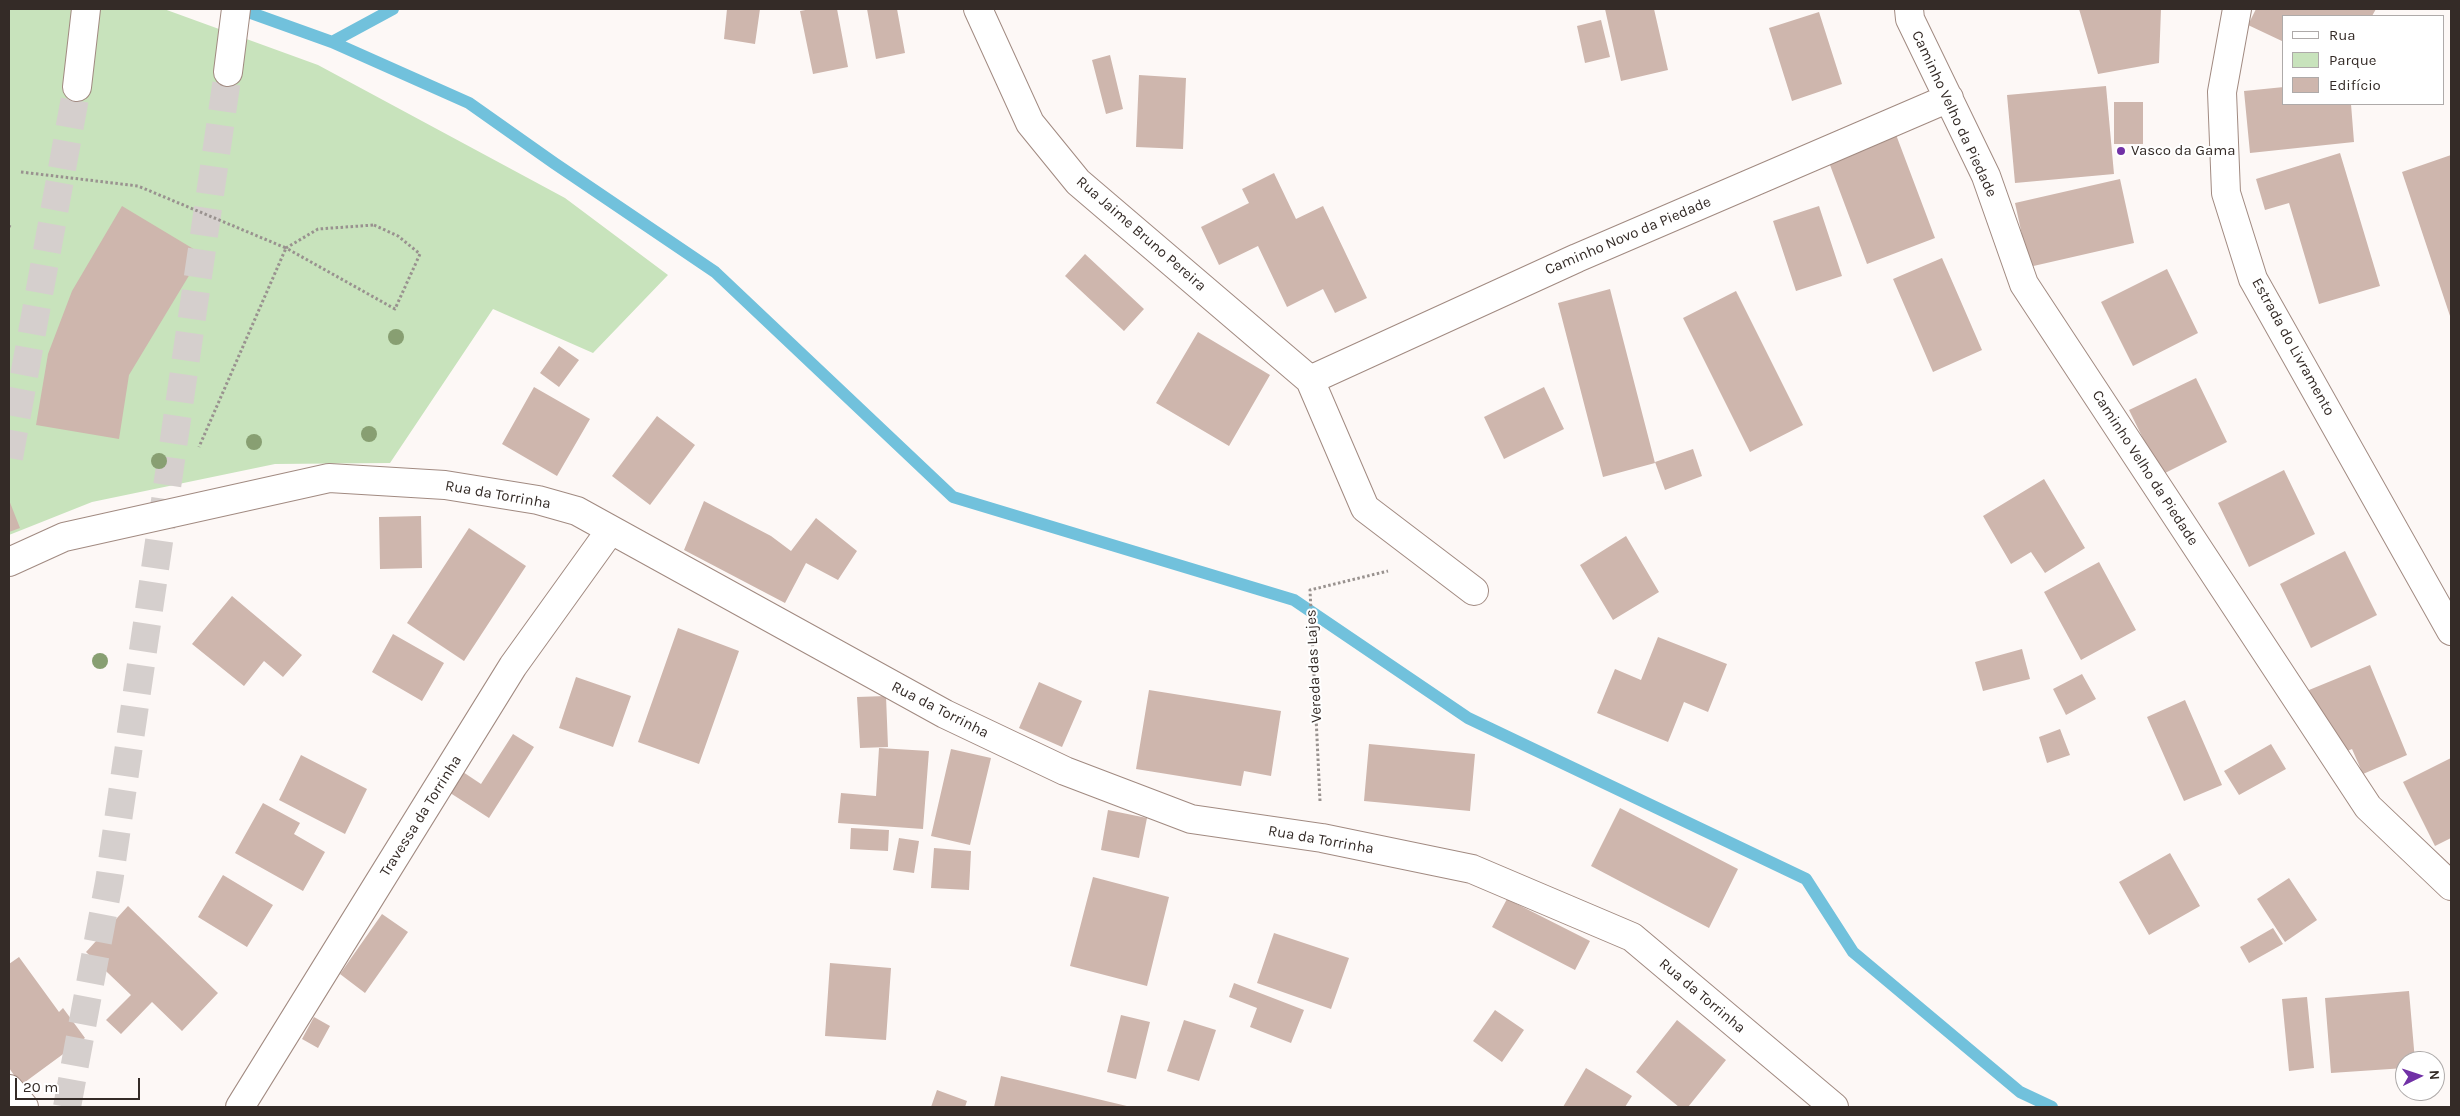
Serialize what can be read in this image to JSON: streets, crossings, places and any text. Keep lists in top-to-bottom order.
{
  "streets": {
    "main road": [
      "Caminho Velho da Piedade",
      "Rua Jaime Bruno Pereira",
      "Caminho Novo da Piedade",
      "Estrada do Livramento",
      "Rua da Torrinha",
      "Travessa da Torrinha"
    ],
    "path": ["Vereda das Lajes"]
  },
  "crossings": [
    ["Caminho Velho da Piedade", "Caminho Novo da Piedade"],
    ["Rua Jaime Bruno Pereira", "Caminho Novo da Piedade"],
    ["Rua da Torrinha", "Vereda das Lajes"],
    ["Rua da Torrinha", "Travessa da Torrinha"]
  ],
  "places": ["Vasco da Gama"],
  "legend": ["Rua", "Parque", "Edifício"],
  "scale_bar": "20 m",
  "north": "right"
}
